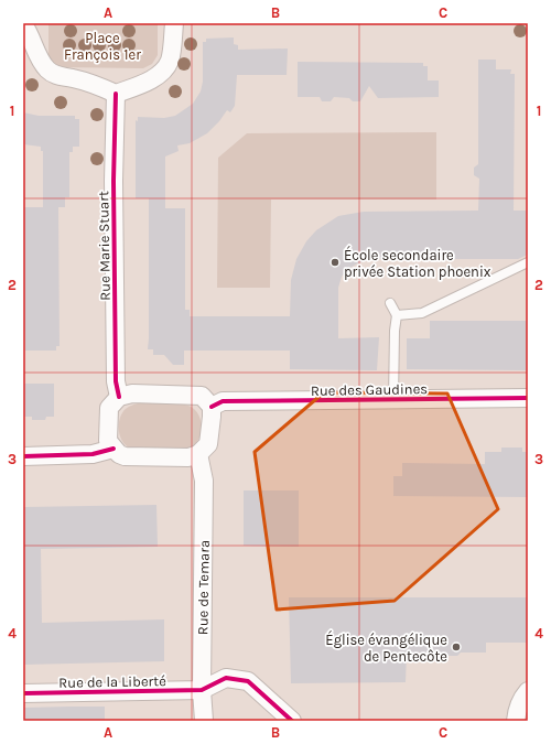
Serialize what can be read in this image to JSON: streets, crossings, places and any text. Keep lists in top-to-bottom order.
{
  "streets": {
    "street": [
      "Rue Marie Stuart",
      "Rue des Gaudines",
      "Rue de Temara",
      "Rue de la Liberté"
    ]
  },
  "crossings": [
    ["Rue Marie Stuart", "Rue des Gaudines"],
    ["Rue Marie Stuart", "Rue de Temara"],
    ["Rue des Gaudines", "Rue de Temara"],
    ["Rue de Temara", "Rue de la Liberté"]
  ],
  "parks": ["Place François 1er"],
  "places": ["École secondaire privée Station phoenix", "Église évangélique de Pentecôte"],
  "grid": {
    "columns": ["A", "B", "C"],
    "rows": [
      "1",
      "2",
      "3",
      "4"
    ]
  }
}
